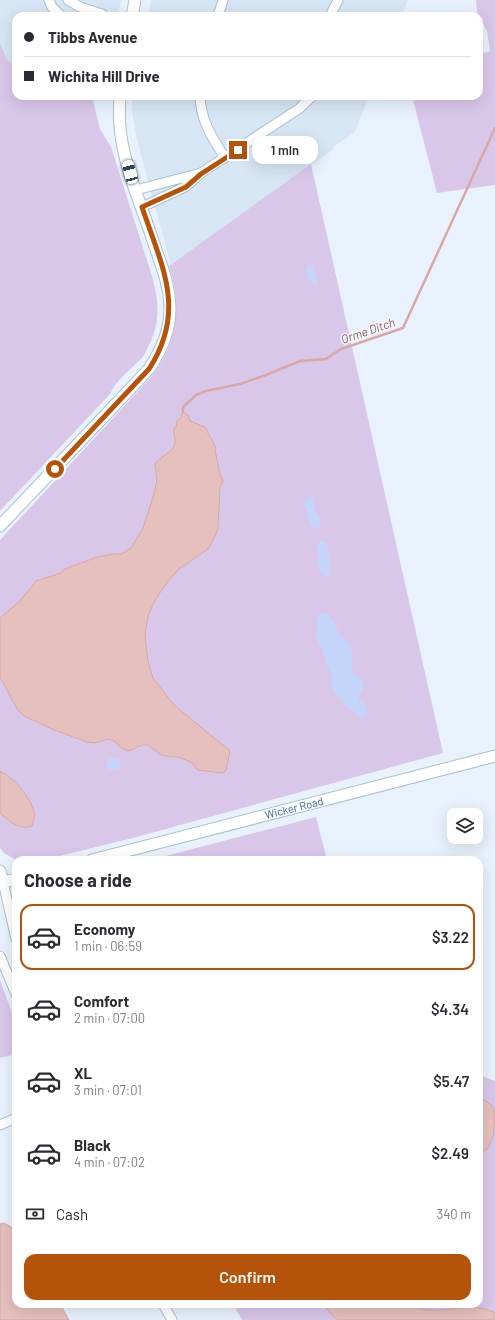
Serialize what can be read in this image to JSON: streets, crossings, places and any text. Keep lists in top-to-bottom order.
{
  "streets": {
    "street": ["Wicker Road"]
  },
  "water": ["Orme Ditch"],
  "page": {
    "banner": ["Tibbs Avenue", "Wichita Hill Drive"],
    "bubble": "1 min",
    "heading": "Choose a ride",
    "list": [
      {
        "name": "Economy",
        "note": "1 min · 06:59",
        "value": "$3.22"
      },
      {
        "name": "Comfort",
        "note": "2 min · 07:00",
        "value": "$4.34"
      },
      {
        "name": "XL",
        "note": "3 min · 07:01",
        "value": "$5.47"
      },
      {
        "name": "Black",
        "note": "4 min · 07:02",
        "value": "$2.49"
      }
    ],
    "pay": ["Cash", "340 m"],
    "buttons": "Confirm"
  }
}
